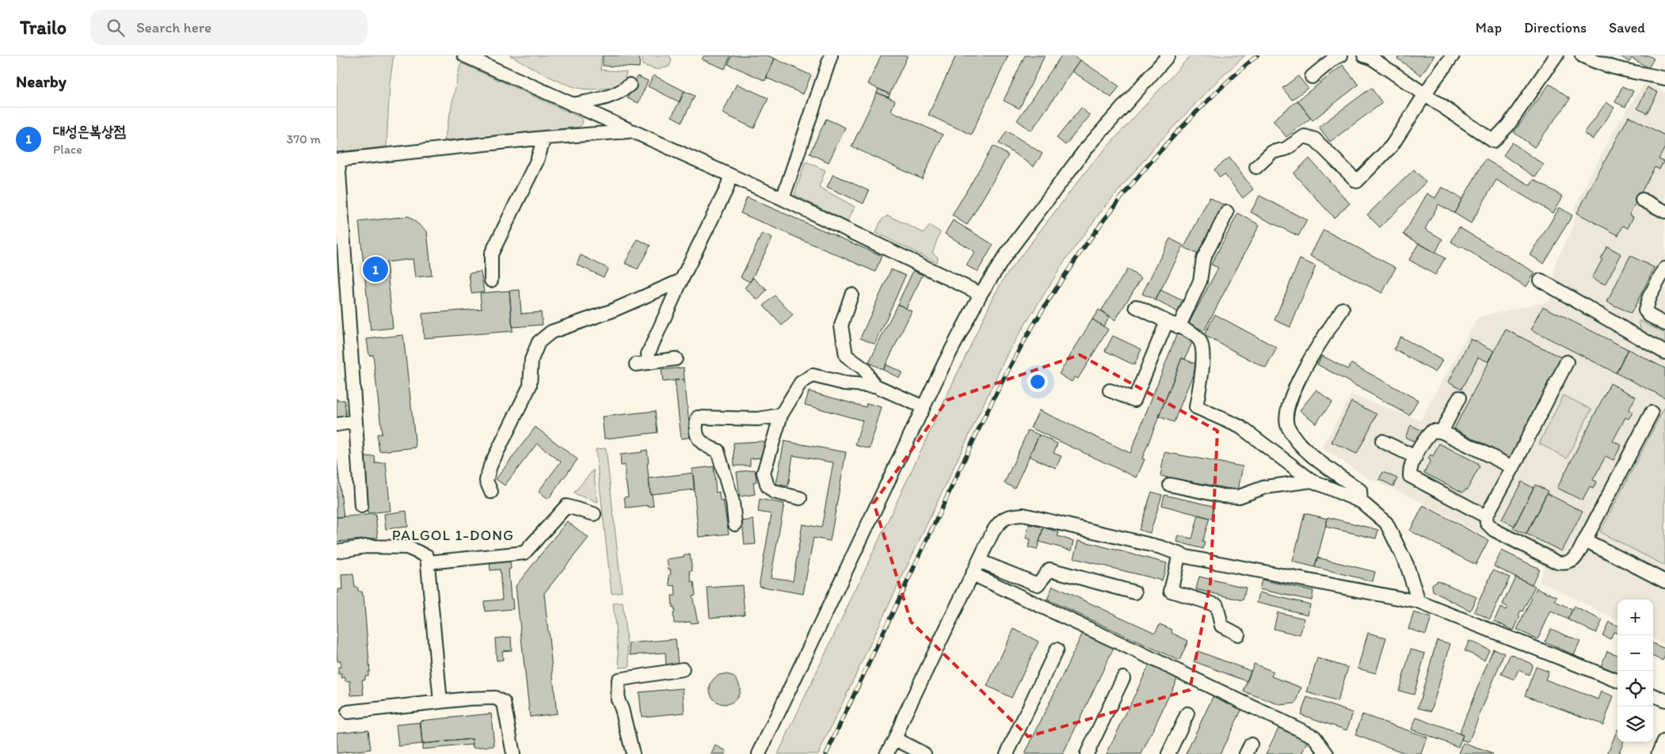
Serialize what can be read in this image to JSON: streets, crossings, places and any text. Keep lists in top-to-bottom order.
{
  "districts": ["PALGOL 1-DONG"],
  "page": {
    "header": "Trailo",
    "search": "Search here",
    "nav": ["Map", "Directions", "Saved"],
    "heading": "Nearby",
    "list": [
      {
        "mark": "1",
        "name": "대성은복상점",
        "note": "Place",
        "value": "370 m"
      }
    ],
    "pins": "1",
    "map_buttons": ["+", "−"]
  }
}
